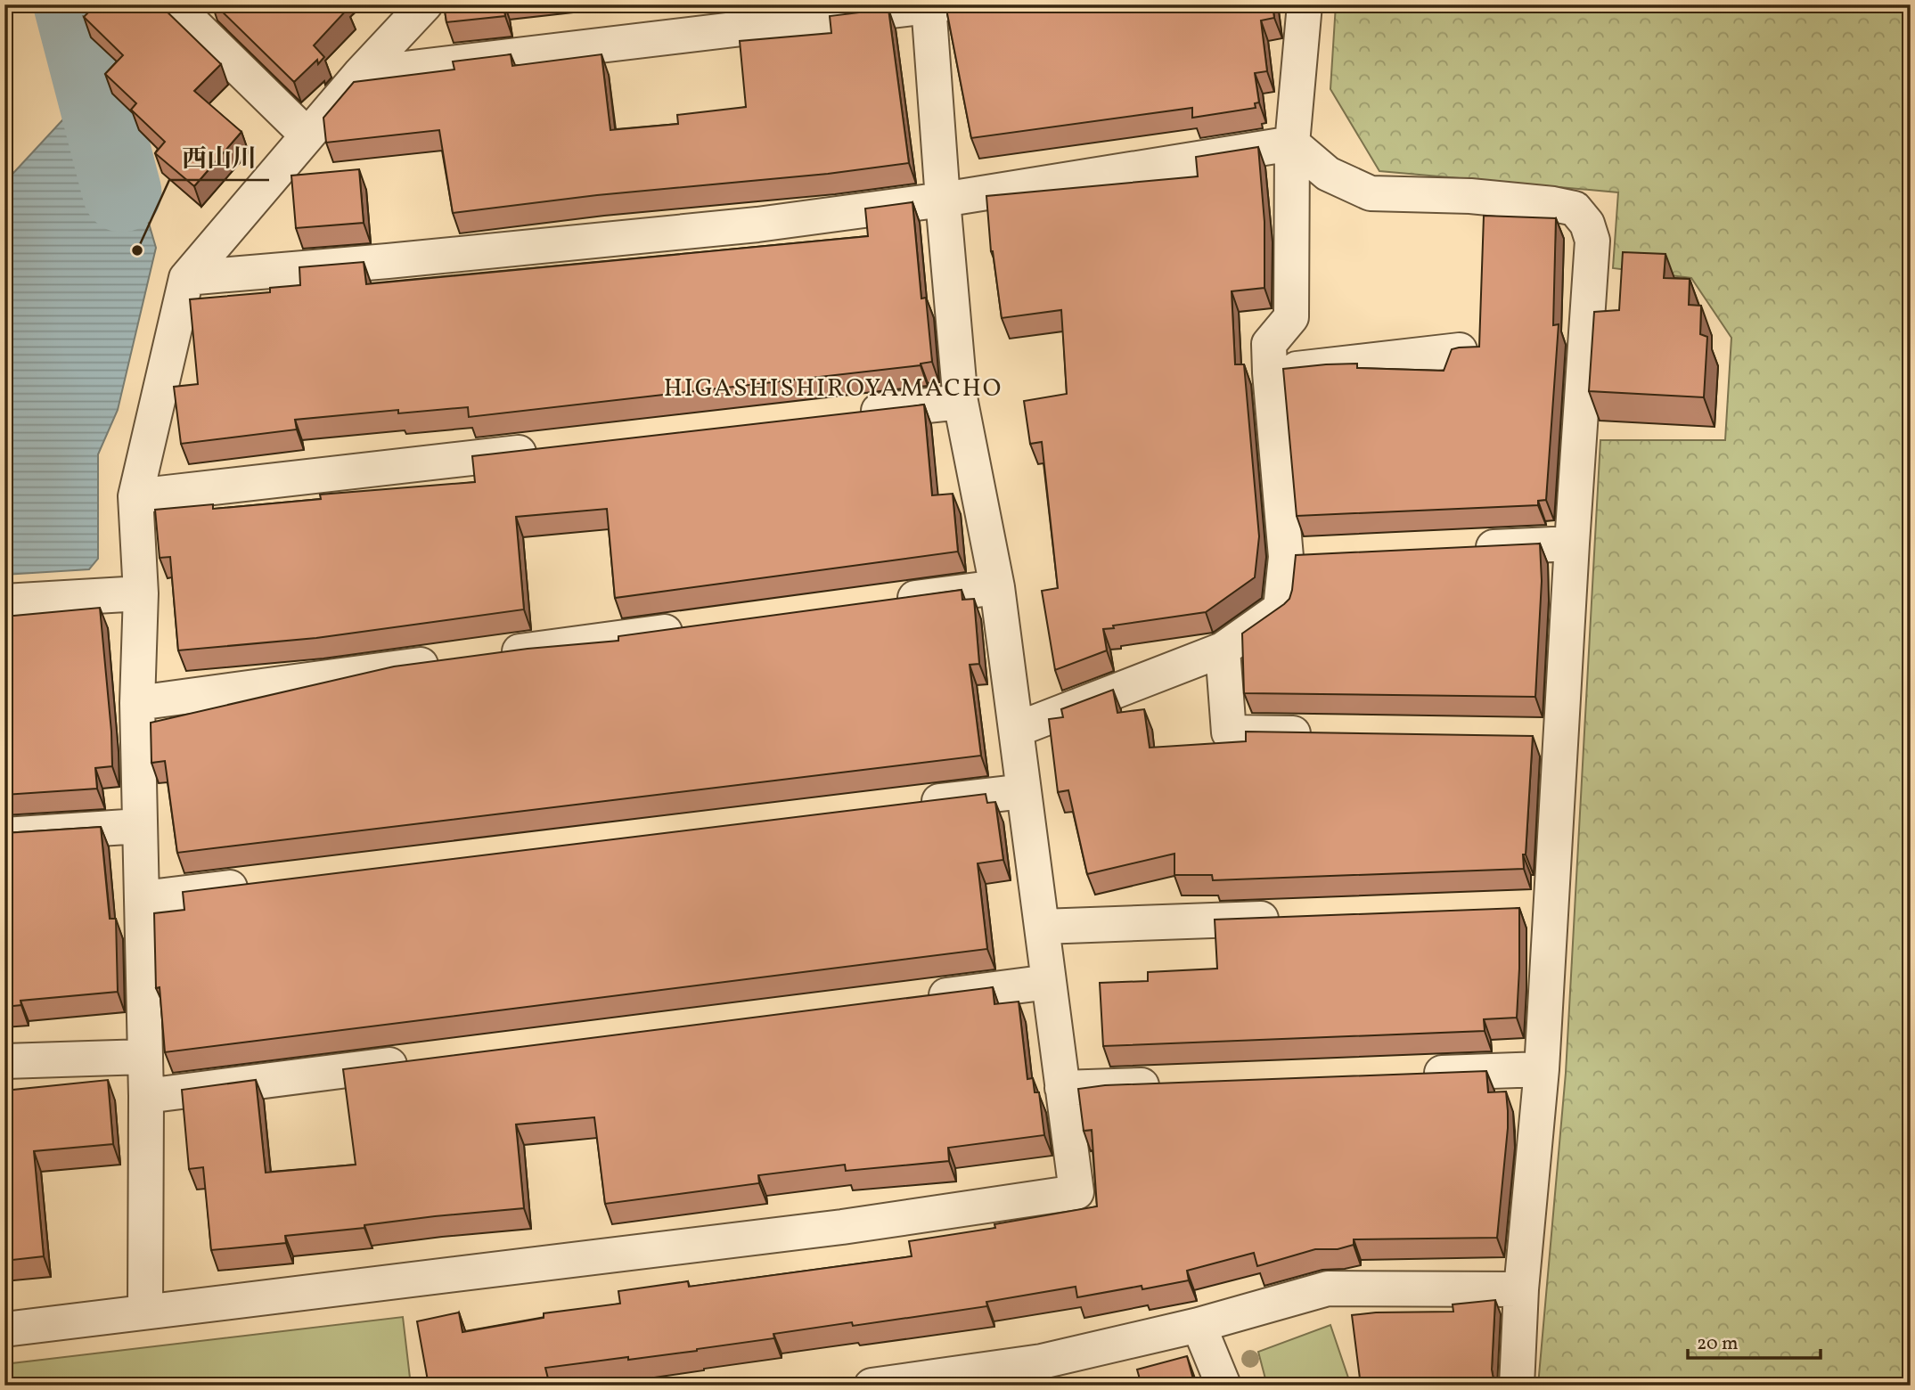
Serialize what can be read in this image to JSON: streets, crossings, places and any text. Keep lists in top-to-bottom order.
{
  "districts": ["HIGASHISHIROYAMACHO"],
  "places": ["西山川"],
  "scale_bar": "20 m"
}
